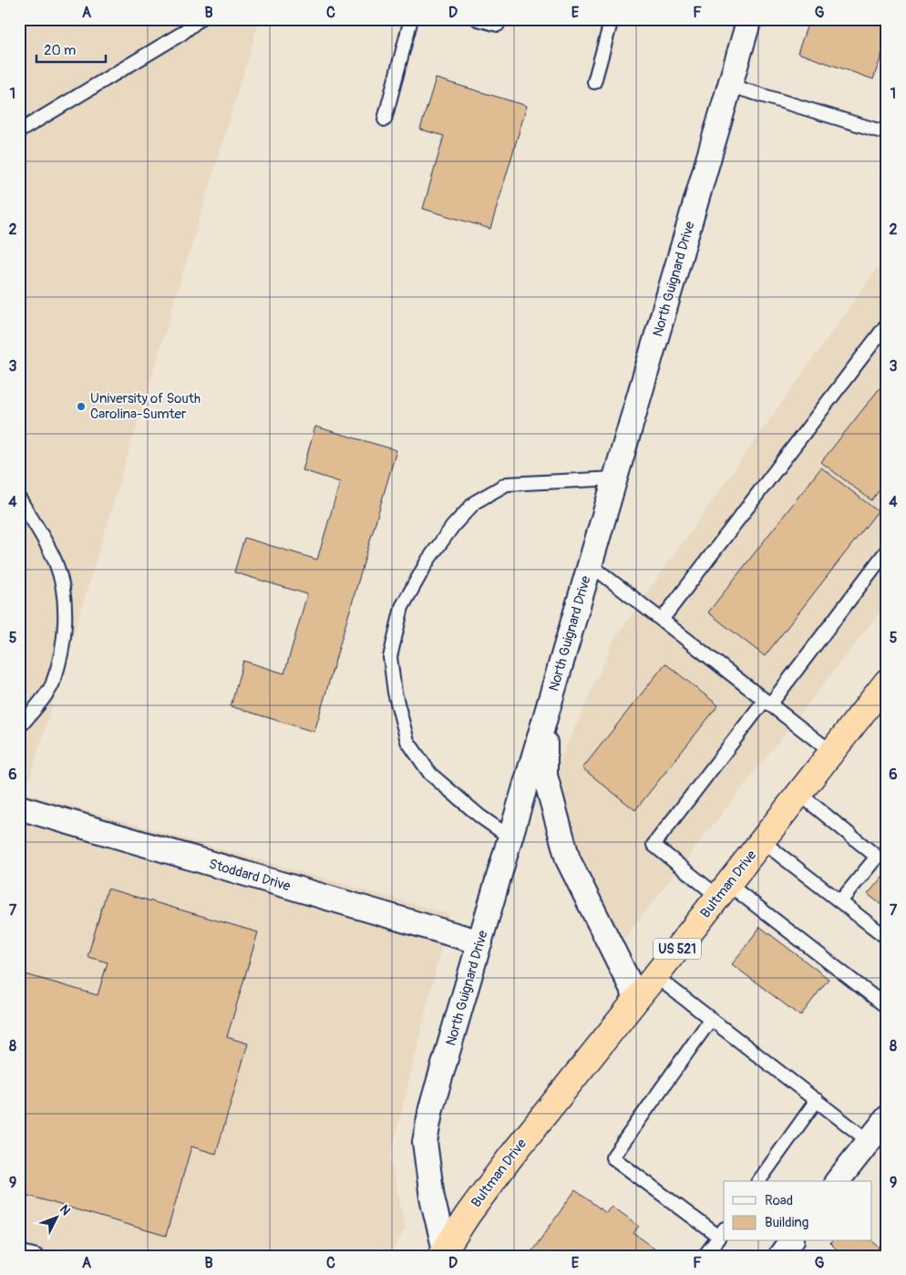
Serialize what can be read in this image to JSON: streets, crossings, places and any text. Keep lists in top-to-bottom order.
{
  "streets": {
    "highway": ["North Guignard Drive", "Bultman Drive", "US 521"],
    "street": ["Stoddard Drive"]
  },
  "crossings": [
    ["North Guignard Drive", "Stoddard Drive"],
    ["North Guignard Drive", "Bultman Drive"]
  ],
  "places": ["University of South Carolina-Sumter"],
  "legend": ["Road", "Building"],
  "scale_bar": "20 m",
  "north": "top right",
  "grid": {
    "columns": [
      "A",
      "B",
      "C",
      "D",
      "E",
      "F",
      "G"
    ],
    "rows": [
      "1",
      "2",
      "3",
      "4",
      "5",
      "6",
      "7",
      "8",
      "9"
    ]
  }
}
